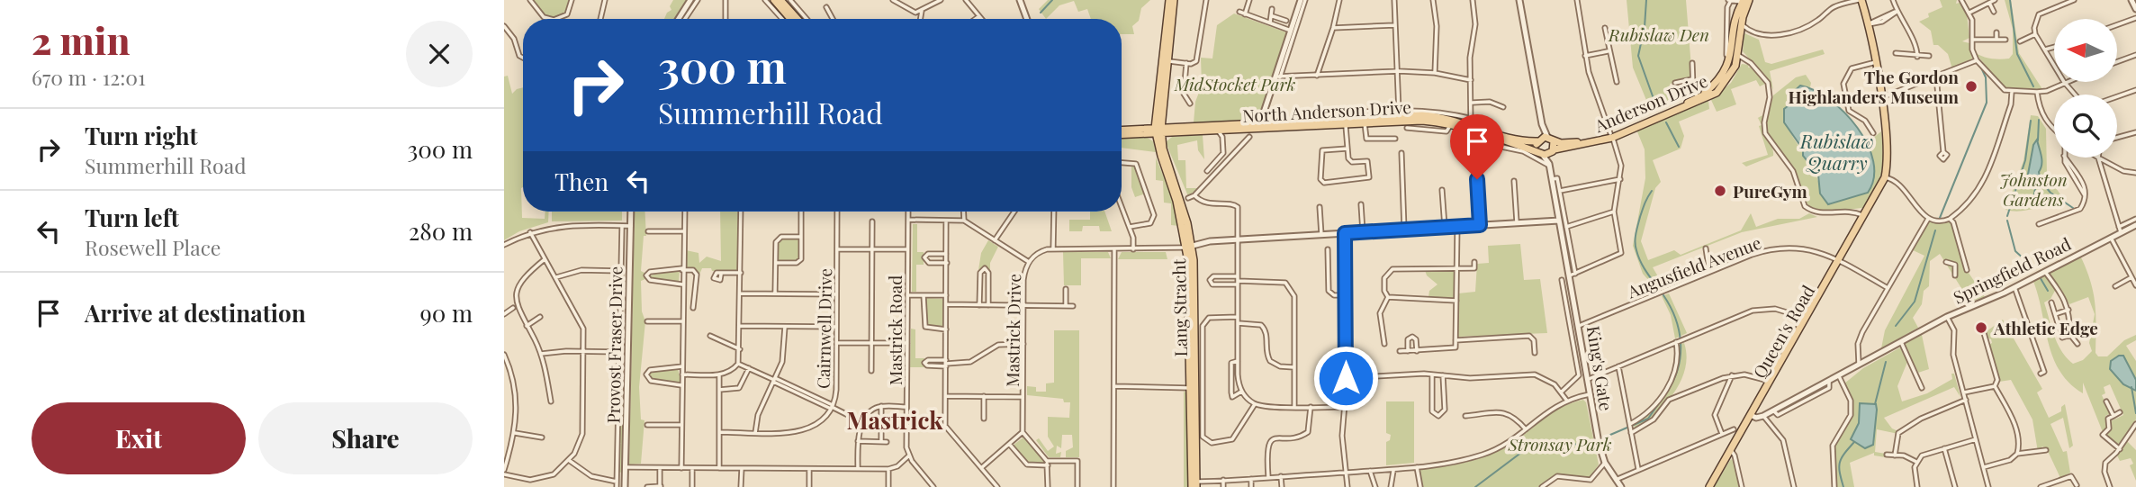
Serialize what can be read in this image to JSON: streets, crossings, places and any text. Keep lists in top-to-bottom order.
{
  "streets": {
    "main road": [
      "Anderson Drive",
      "North Anderson Drive",
      "Lang Stracht",
      "Queen's Road"
    ],
    "street": [
      "Angusfield Avenue",
      "Springfield Road",
      "Cairnwell Drive",
      "Mastrick Road",
      "Mastrick Drive",
      "Provost Fraser Drive",
      "King's Gate"
    ]
  },
  "crossings": [
    ["Anderson Drive", "North Anderson Drive"],
    ["Anderson Drive", "King's Gate"],
    ["North Anderson Drive", "Lang Stracht"],
    ["North Anderson Drive", "King's Gate"],
    ["Angusfield Avenue", "Queen's Road"],
    ["Angusfield Avenue", "King's Gate"],
    ["Lang Stracht", "Mastrick Drive"]
  ],
  "districts": ["Mastrick"],
  "water": ["Rubislaw Quarry"],
  "parks": [
    "Rubislaw Den",
    "MidStocket Park",
    "Johnston Gardens",
    "Stronsay Park"
  ],
  "places": ["The Gordon Highlanders Museum", "PureGym", "Athletic Edge"],
  "north": "left",
  "page": {
    "heading": ["2 min", "670 m · 12:01"],
    "turn": ["300 m", "Summerhill Road"],
    "list": [
      {
        "name": "Turn right",
        "note": "Summerhill Road",
        "value": "300 m"
      },
      {
        "name": "Turn left",
        "note": "Rosewell Place",
        "value": "280 m"
      },
      {
        "name": "Arrive at destination",
        "value": "90 m"
      }
    ],
    "then": "Then",
    "buttons": ["Exit", "Share"]
  }
}
